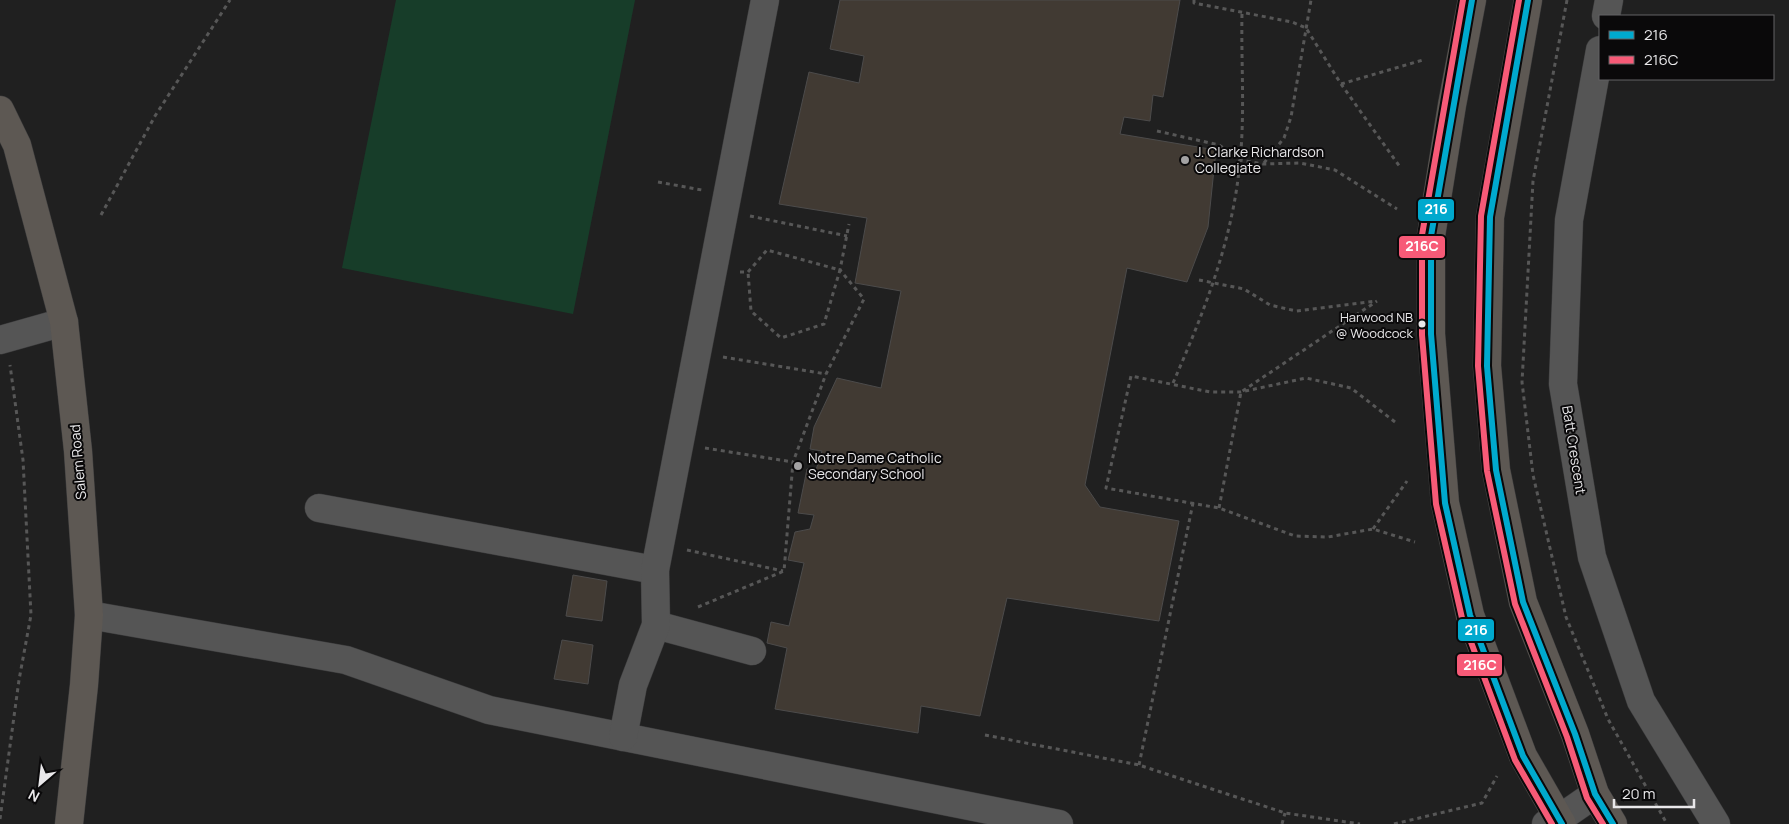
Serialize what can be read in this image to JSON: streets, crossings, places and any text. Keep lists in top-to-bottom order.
{
  "streets": {
    "main road": ["Salem Road"],
    "street": ["Batt Crescent"]
  },
  "places": ["J. Clarke Richardson Collegiate", "Harwood NB @ Woodcock", "Notre Dame Catholic Secondary School"],
  "lines": ["transit line 216", "transit line 216C"],
  "legend": ["216", "216C"],
  "scale_bar": "20 m",
  "north": "bottom left"
}
